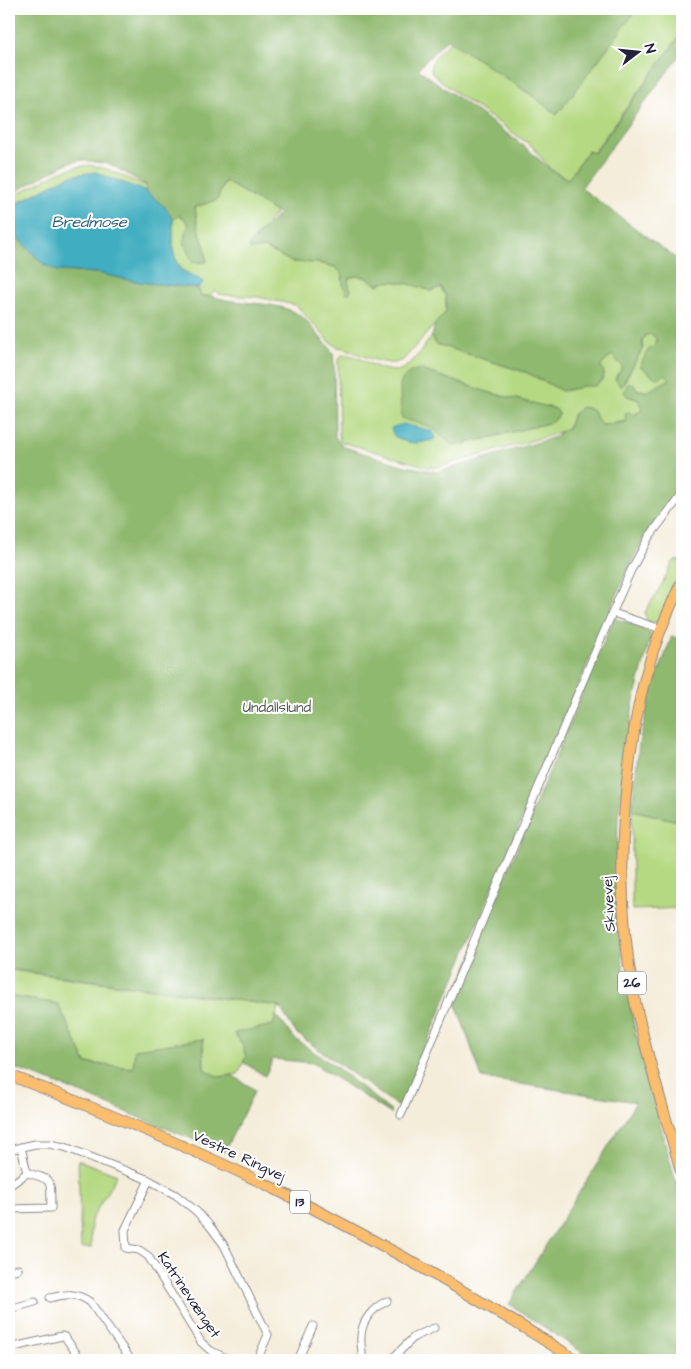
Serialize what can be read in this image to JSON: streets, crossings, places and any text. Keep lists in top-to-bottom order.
{
  "streets": {
    "main road": [
      "Skivevej",
      "26",
      "Vestre Ringvej",
      "13"
    ],
    "street": ["Katrinevænget"]
  },
  "water": ["Bredmose"],
  "parks": ["Undallslund"],
  "north": "right"
}
